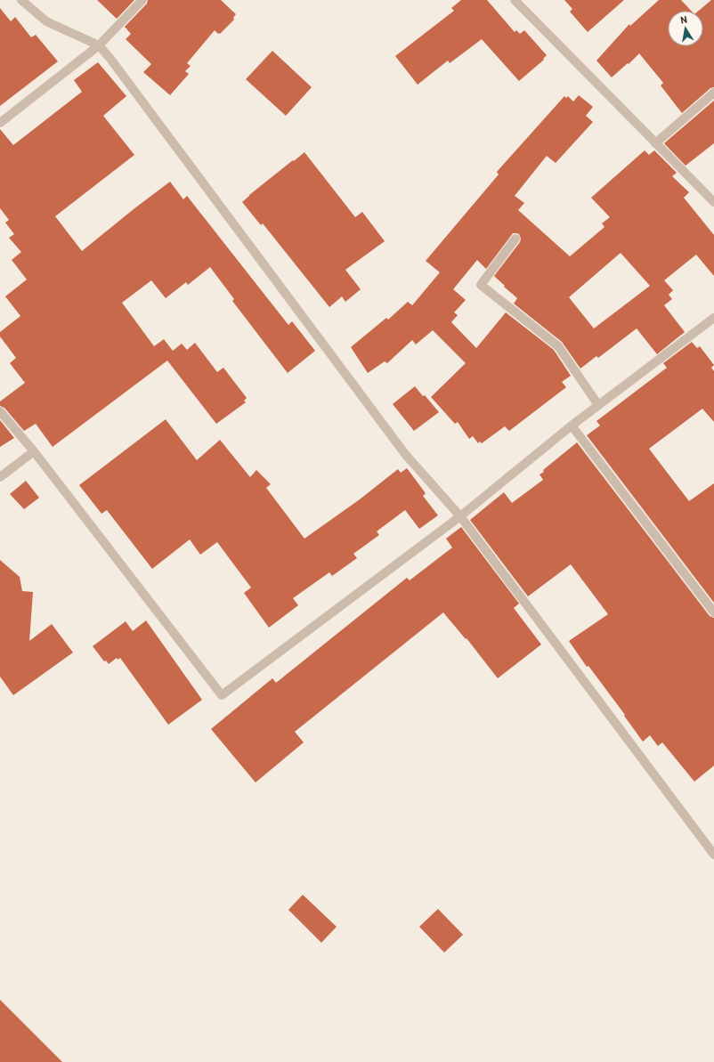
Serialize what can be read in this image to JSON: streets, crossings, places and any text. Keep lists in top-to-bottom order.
{
  "north": "top"
}
